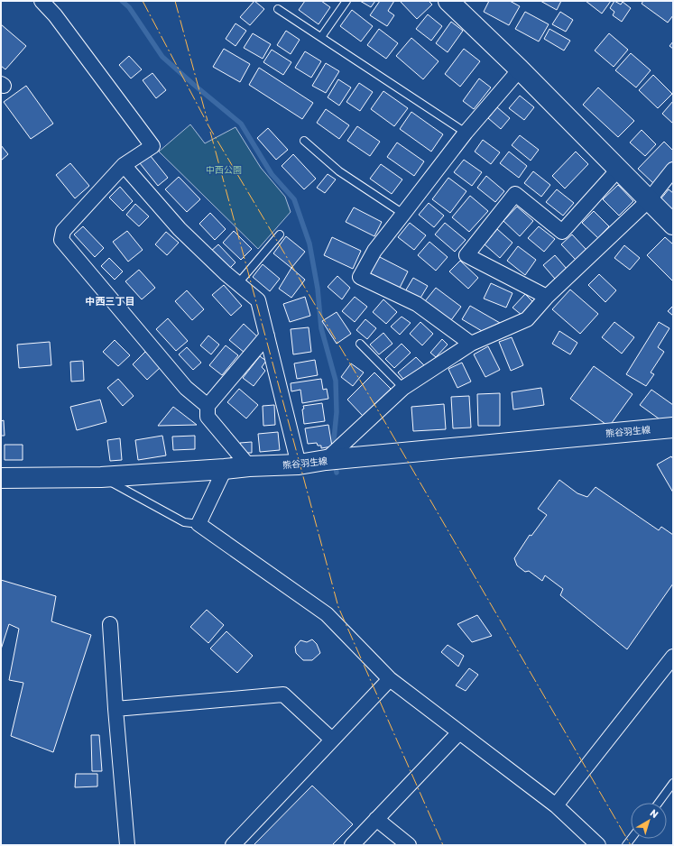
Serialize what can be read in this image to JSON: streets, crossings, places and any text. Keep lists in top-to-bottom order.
{
  "streets": {
    "main road": ["熊谷羽生線"]
  },
  "districts": ["中西三丁目"],
  "parks": ["中西公園"],
  "north": "top right"
}
